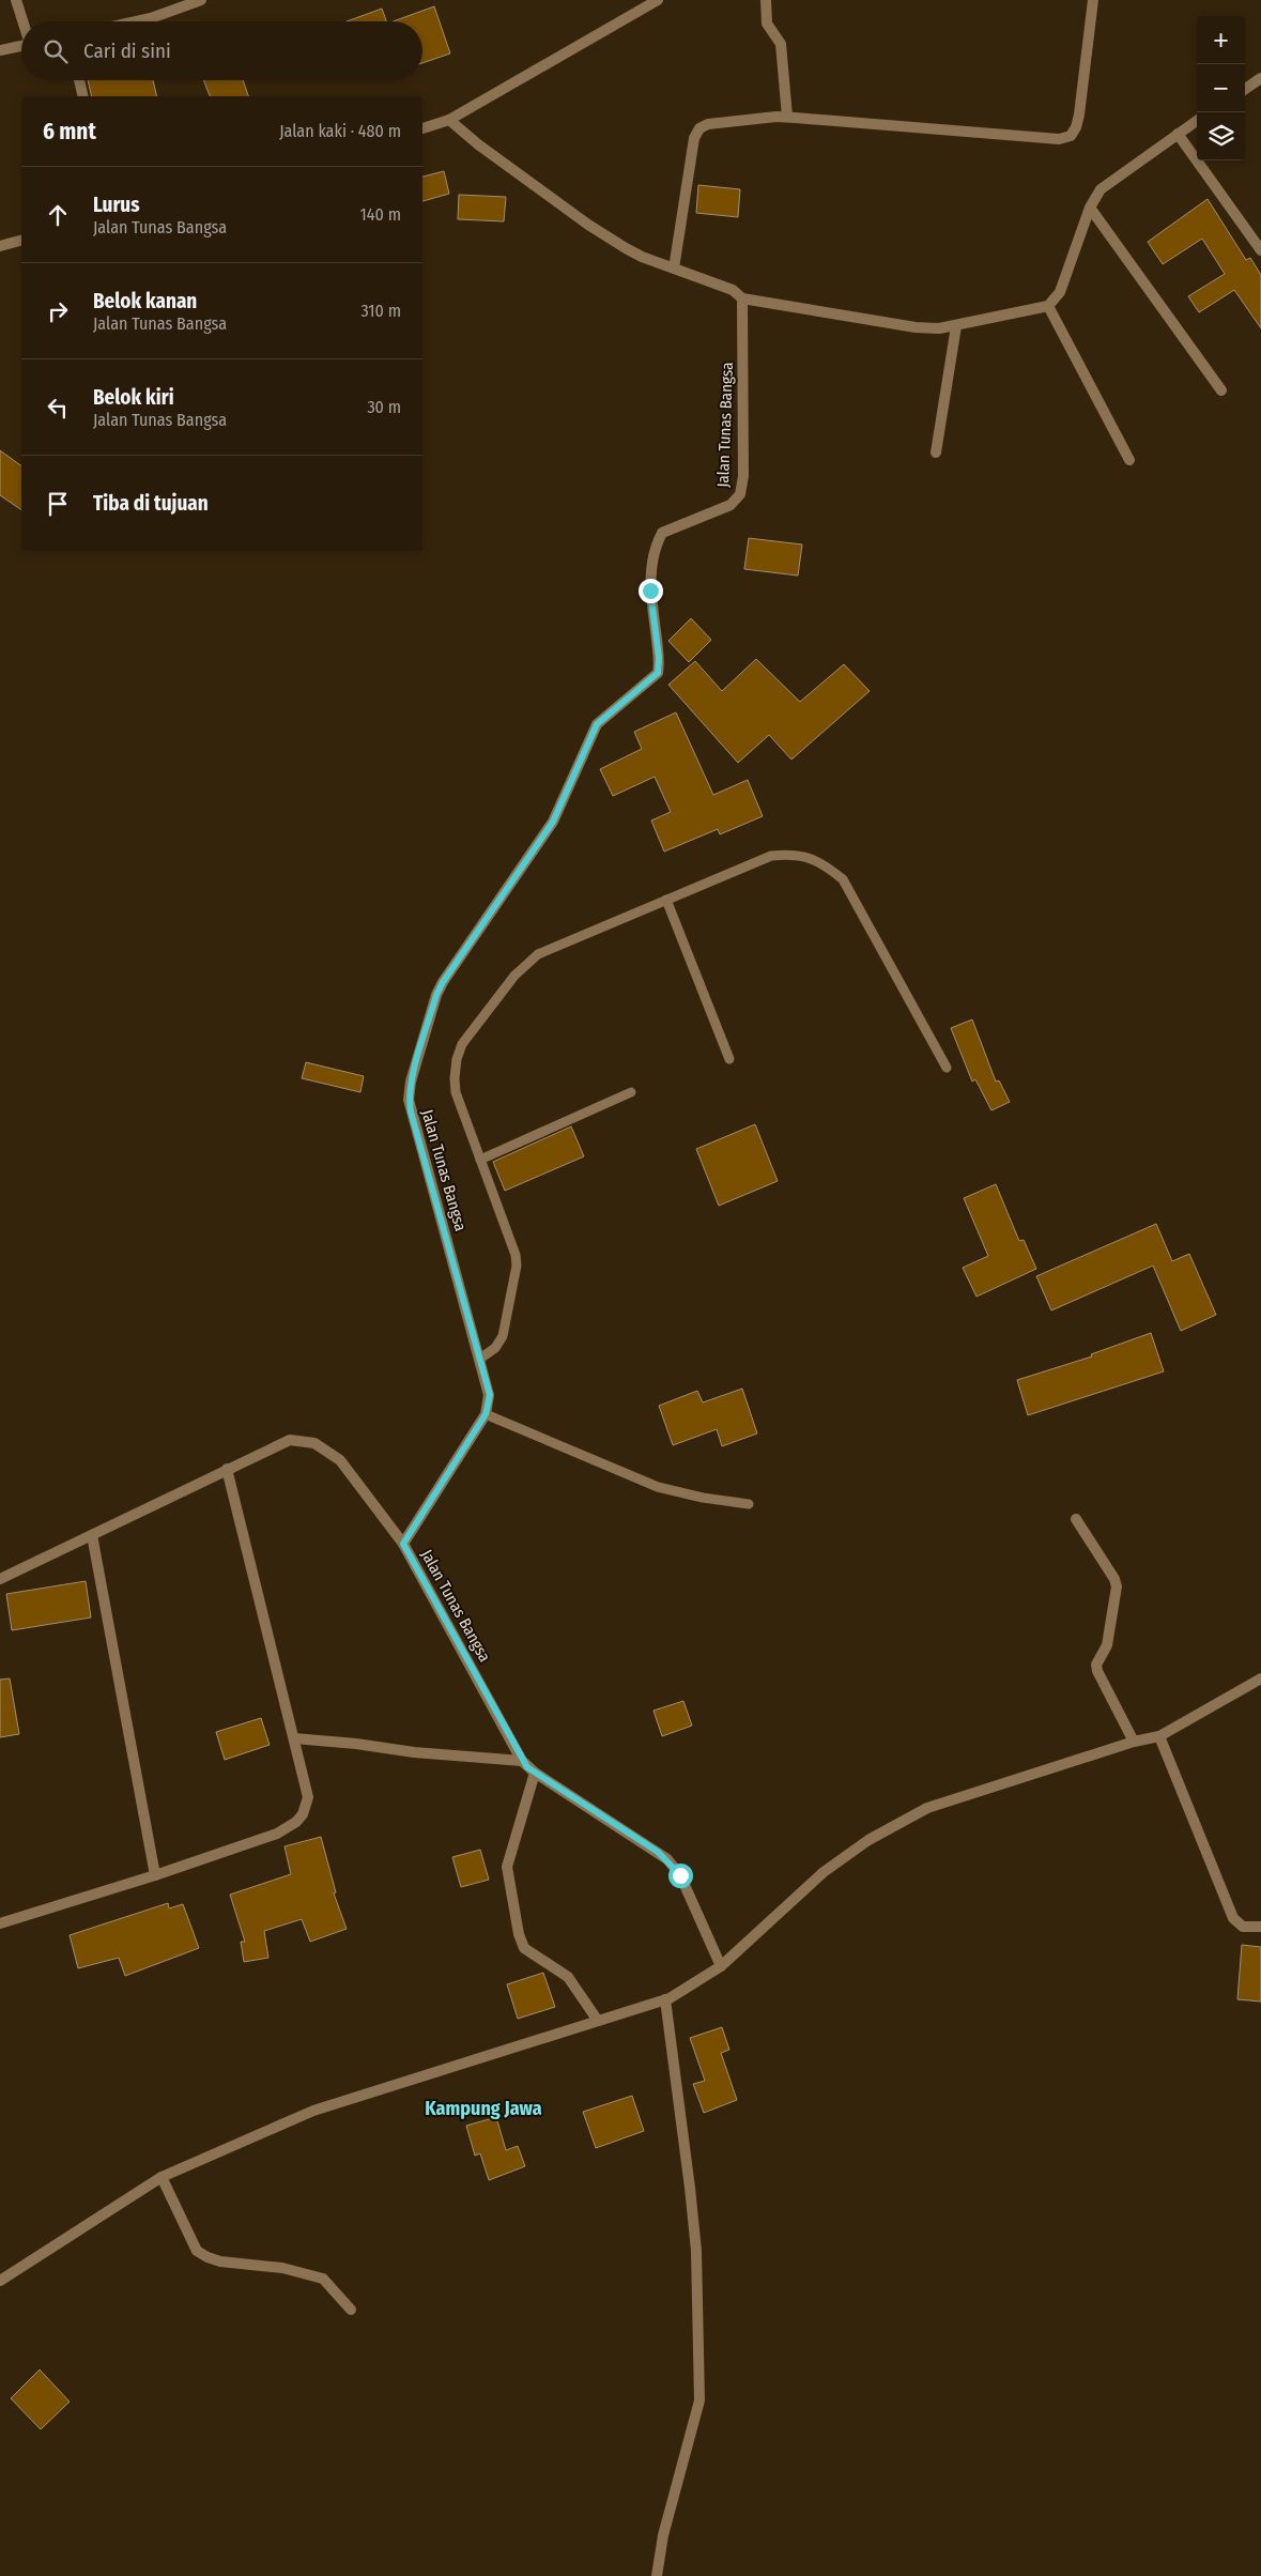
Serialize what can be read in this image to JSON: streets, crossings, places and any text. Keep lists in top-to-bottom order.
{
  "streets": {
    "street": ["Jalan Tunas Bangsa"]
  },
  "districts": ["Kampung Jawa"],
  "page": {
    "map_buttons": ["+", "−"],
    "search": "Cari di sini",
    "heading": ["6 mnt", "Jalan kaki · 480 m"],
    "list": [
      ["Lurus", "Jalan Tunas Bangsa", "140 m"],
      ["Belok kanan", "Jalan Tunas Bangsa", "310 m"],
      ["Belok kiri", "Jalan Tunas Bangsa", "30 m"],
      "Tiba di tujuan"
    ]
  }
}
